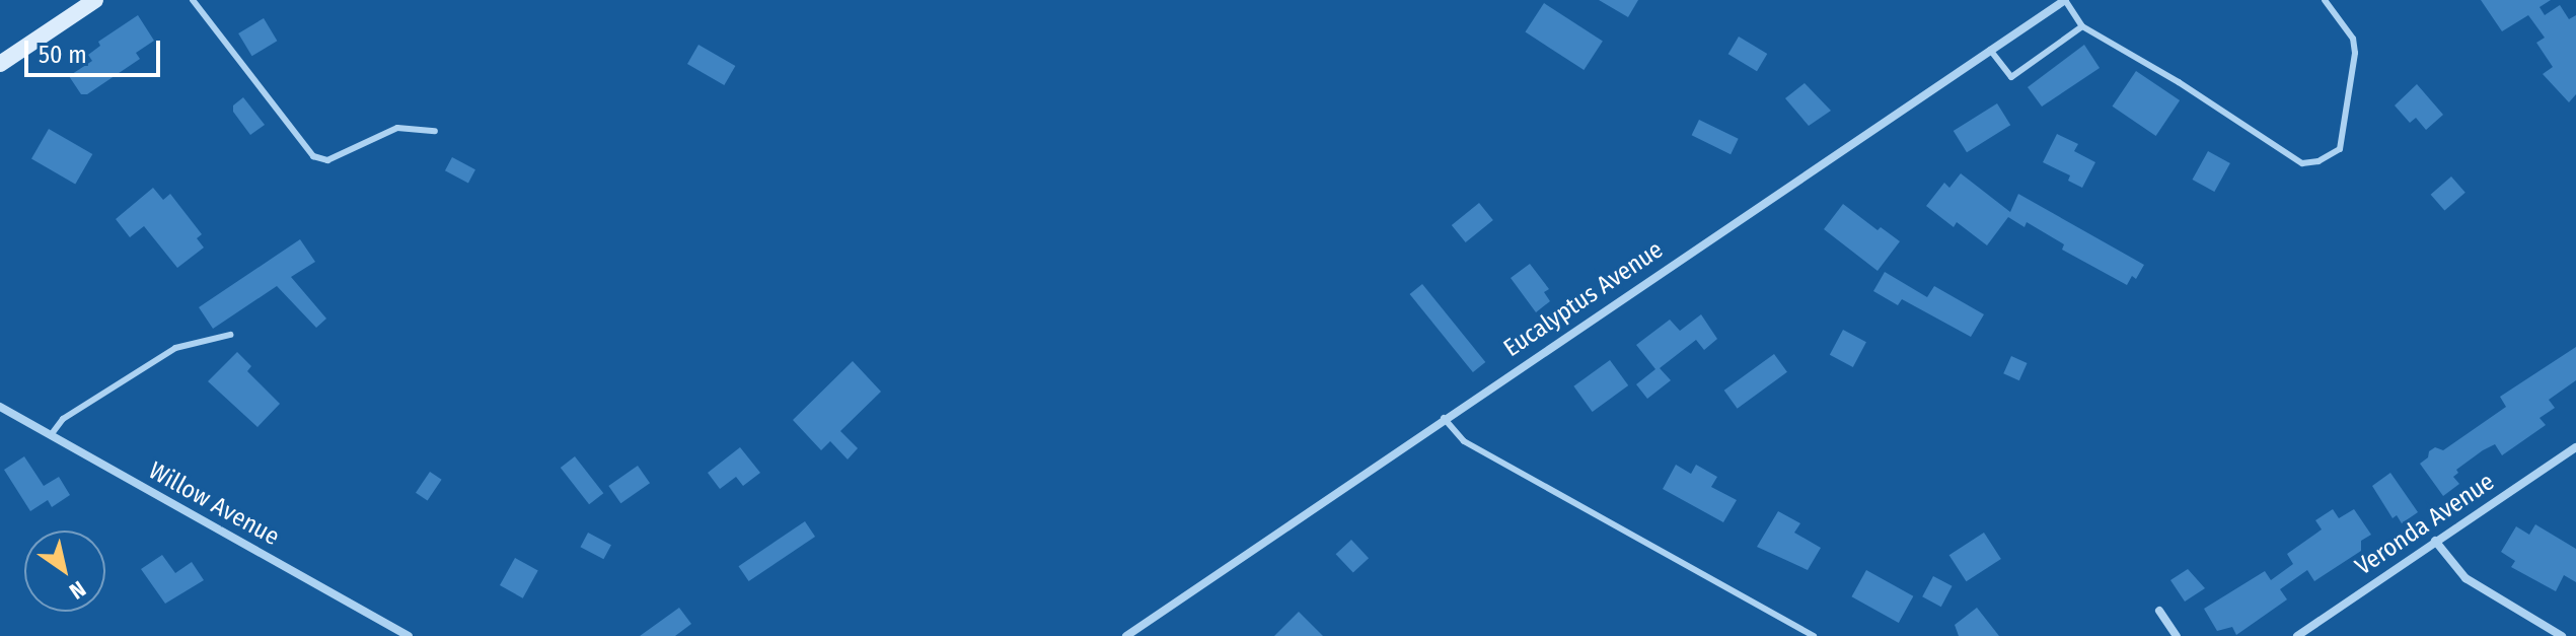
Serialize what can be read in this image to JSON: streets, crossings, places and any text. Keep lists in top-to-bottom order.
{
  "streets": {
    "street": ["Eucalyptus Avenue", "Willow Avenue", "Veronda Avenue"]
  },
  "scale_bar": "50 m",
  "north": "bottom right"
}
